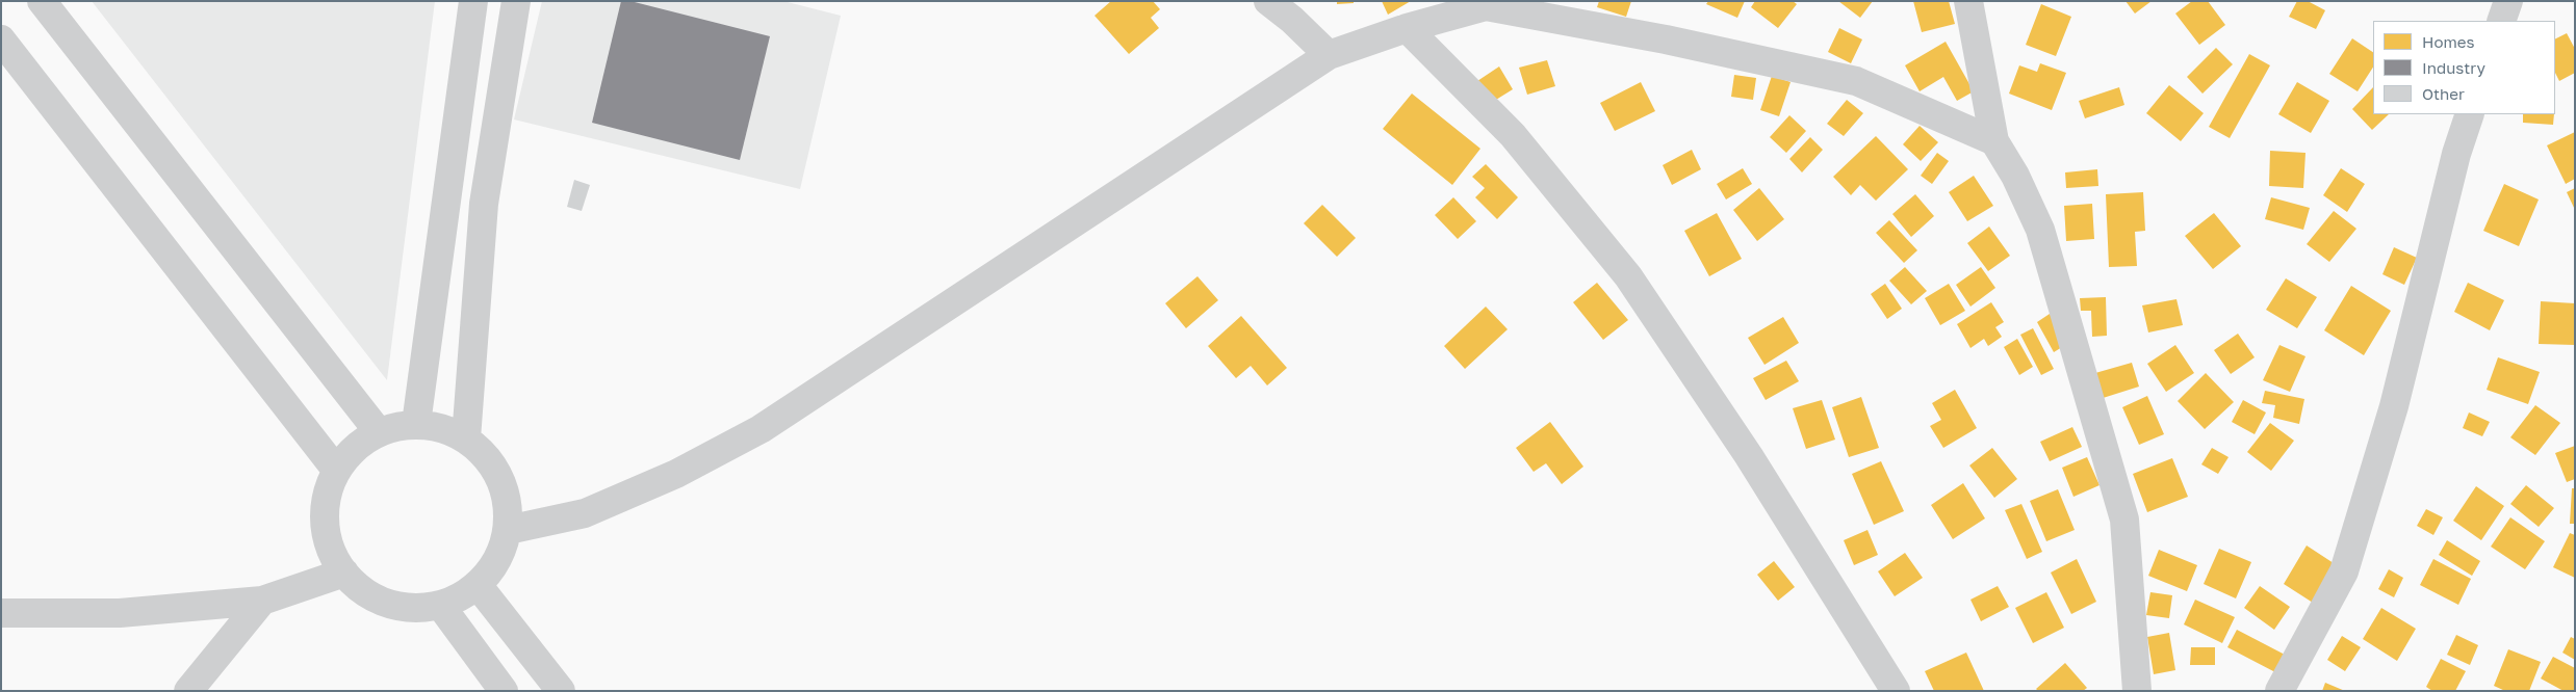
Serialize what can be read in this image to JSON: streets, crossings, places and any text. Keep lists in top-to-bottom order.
{
  "legend": ["Homes", "Industry", "Other"]
}
